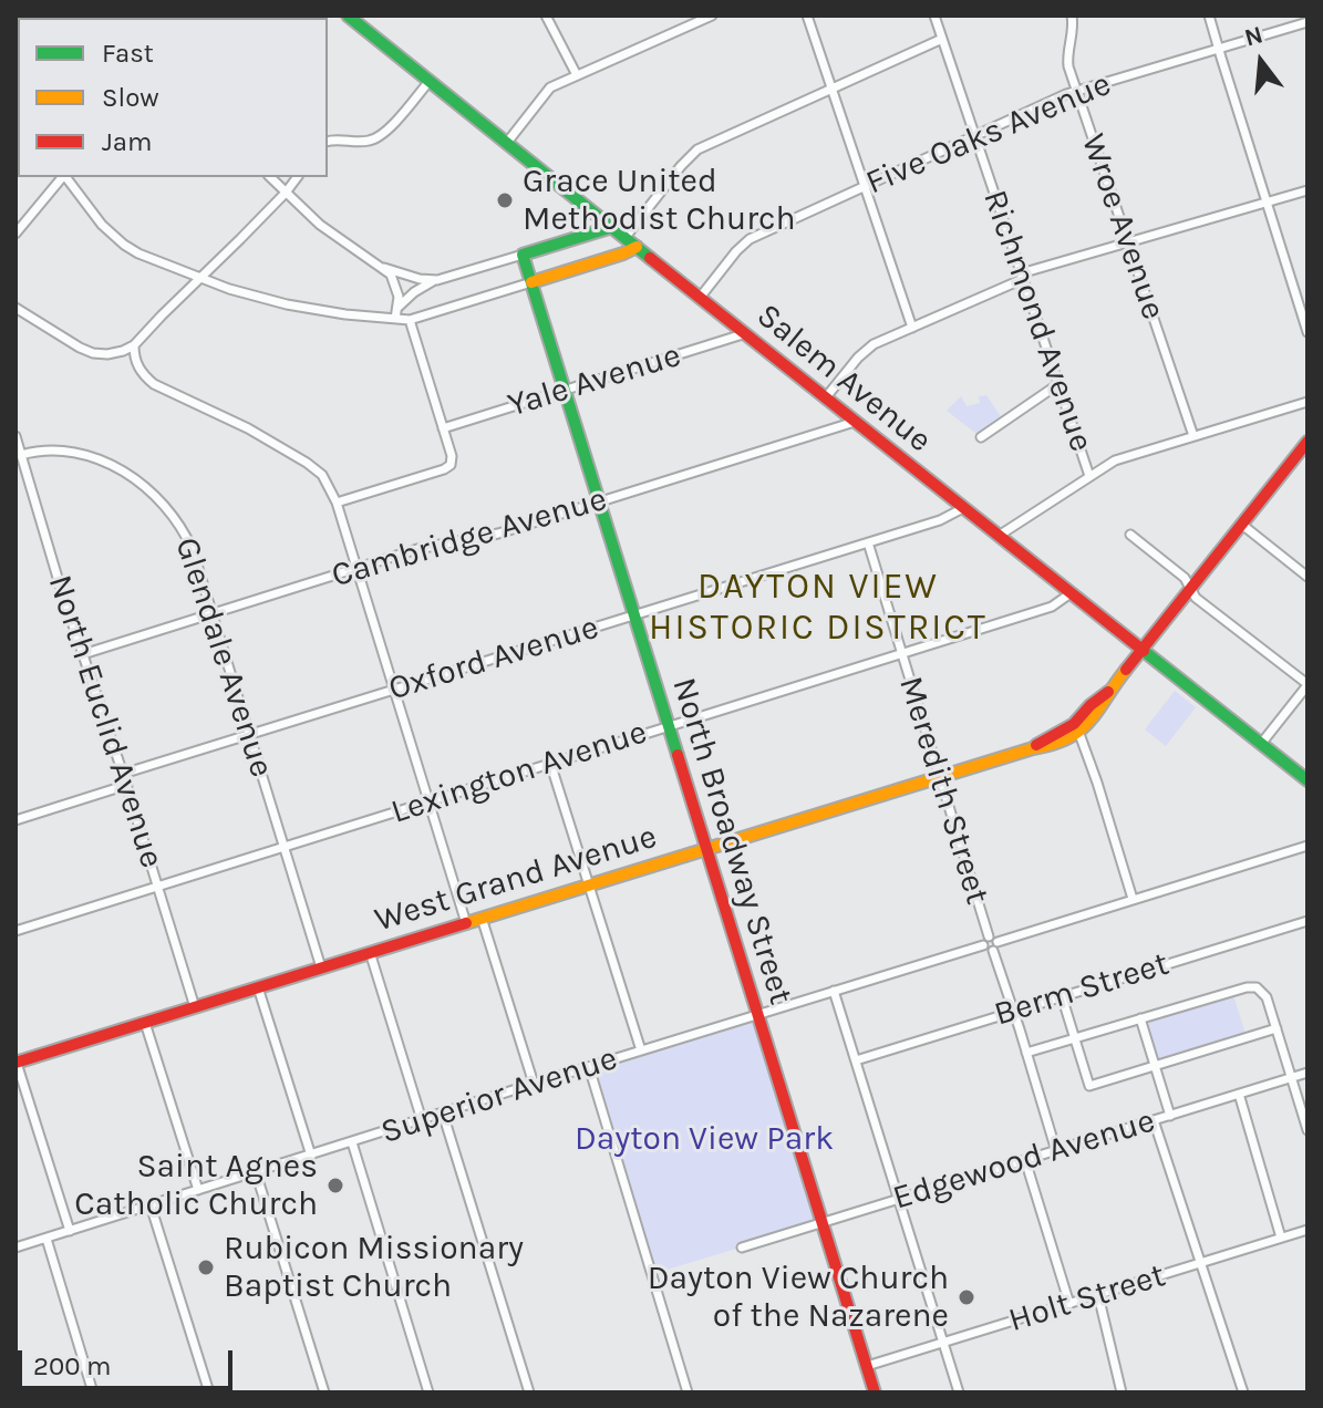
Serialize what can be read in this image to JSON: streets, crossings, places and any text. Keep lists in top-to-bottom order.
{
  "streets": {
    "street": [
      "Five Oaks Avenue",
      "Wroe Avenue",
      "Richmond Avenue",
      "Salem Avenue",
      "Yale Avenue",
      "Cambridge Avenue",
      "Glendale Avenue",
      "Oxford Avenue",
      "North Euclid Avenue",
      "Lexington Avenue",
      "Meredith Street",
      "North Broadway Street",
      "West Grand Avenue",
      "Berm Street",
      "Superior Avenue",
      "Edgewood Avenue",
      "Holt Street"
    ]
  },
  "crossings": [
    ["Five Oaks Avenue", "Wroe Avenue"],
    ["Five Oaks Avenue", "Richmond Avenue"],
    ["Five Oaks Avenue", "Salem Avenue"],
    ["Salem Avenue", "Yale Avenue"],
    ["Salem Avenue", "Cambridge Avenue"],
    ["Salem Avenue", "Oxford Avenue"],
    ["Salem Avenue", "Lexington Avenue"],
    ["Salem Avenue", "West Grand Avenue"],
    ["Yale Avenue", "North Broadway Street"],
    ["Cambridge Avenue", "Glendale Avenue"],
    ["Cambridge Avenue", "North Euclid Avenue"],
    ["Cambridge Avenue", "North Broadway Street"],
    ["Glendale Avenue", "Oxford Avenue"],
    ["Glendale Avenue", "North Euclid Avenue"],
    ["Glendale Avenue", "Lexington Avenue"],
    ["Glendale Avenue", "West Grand Avenue"],
    ["Oxford Avenue", "North Euclid Avenue"],
    ["Oxford Avenue", "Meredith Street"],
    ["Oxford Avenue", "North Broadway Street"],
    ["North Euclid Avenue", "Lexington Avenue"],
    ["North Euclid Avenue", "West Grand Avenue"],
    ["Lexington Avenue", "Meredith Street"],
    ["Lexington Avenue", "North Broadway Street"],
    ["Meredith Street", "West Grand Avenue"],
    ["Meredith Street", "Superior Avenue"],
    ["North Broadway Street", "West Grand Avenue"],
    ["North Broadway Street", "Superior Avenue"],
    ["North Broadway Street", "Edgewood Avenue"],
    ["North Broadway Street", "Holt Street"]
  ],
  "districts": ["DAYTON VIEW HISTORIC DISTRICT"],
  "parks": ["Dayton View Park"],
  "places": [
    "Grace United Methodist Church",
    "Saint Agnes Catholic Church",
    "Rubicon Missionary Baptist Church",
    "Dayton View Church of the Nazarene"
  ],
  "legend": ["Fast", "Slow", "Jam"],
  "scale_bar": "200 m",
  "north": "top"
}
